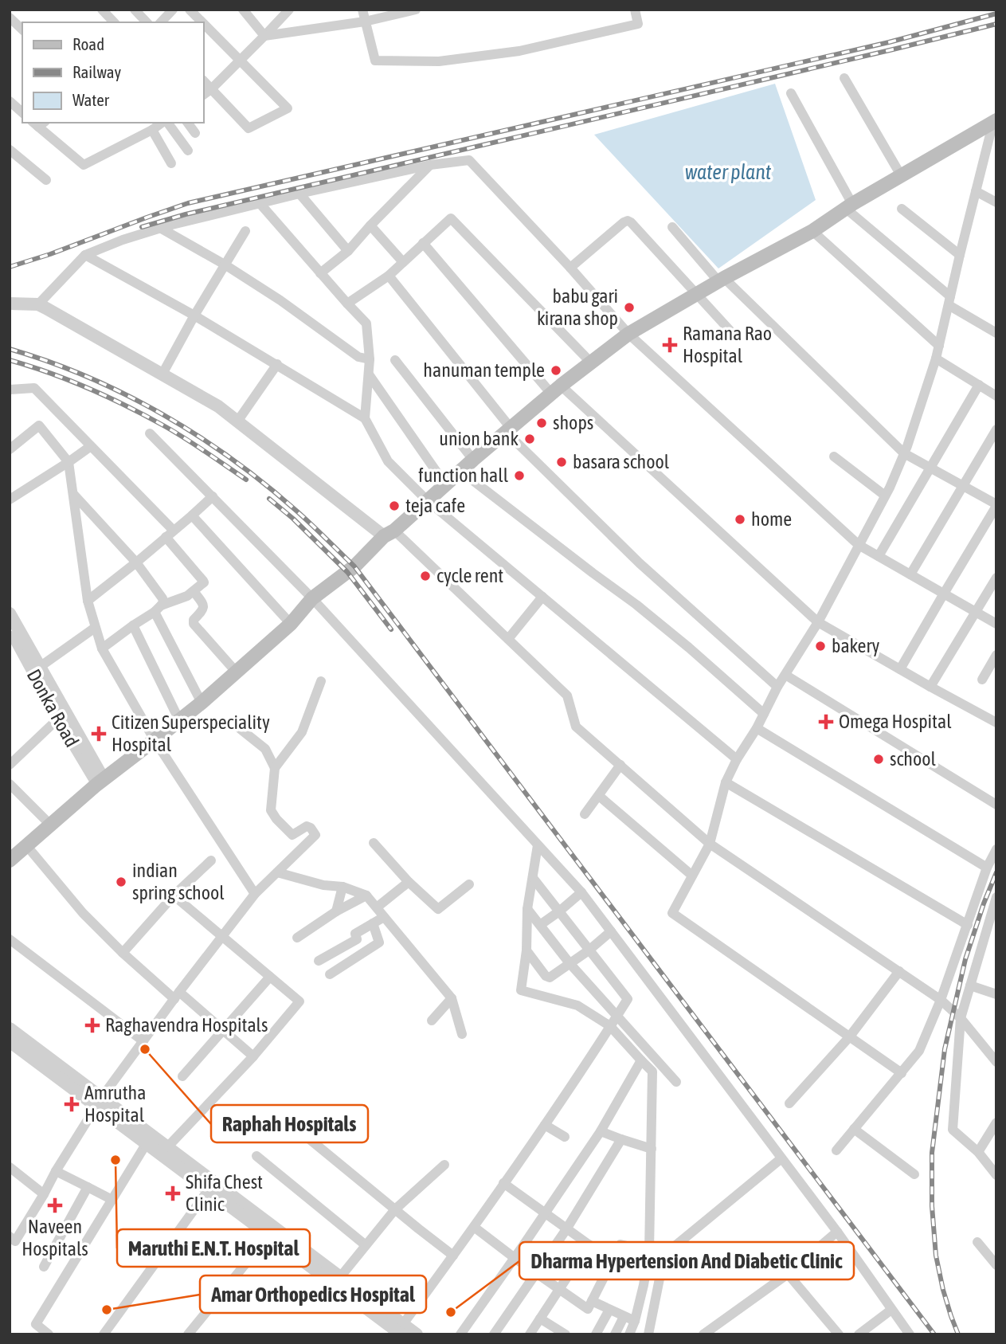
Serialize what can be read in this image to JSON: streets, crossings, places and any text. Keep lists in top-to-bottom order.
{
  "streets": {
    "street": ["Donka Road"]
  },
  "water": ["water plant"],
  "places": {
    "other": [
      "babu gari kirana shop",
      "hanuman temple",
      "shops",
      "union bank",
      "basara school",
      "function hall",
      "teja cafe",
      "home",
      "cycle rent",
      "bakery",
      "school",
      "indian spring school",
      "Raphah Hospitals",
      "Maruthi E.N.T. Hospital",
      "Amar Orthopedics Hospital",
      "Dharma Hypertension And Diabetic Clinic"
    ],
    "health": [
      "Ramana Rao Hospital",
      "Omega Hospital",
      "Citizen Superspeciality Hospital",
      "Raghavendra Hospitals",
      "Amrutha Hospital",
      "Shifa Chest Clinic",
      "Naveen Hospitals"
    ]
  },
  "legend": ["Road", "Railway", "Water"]
}
